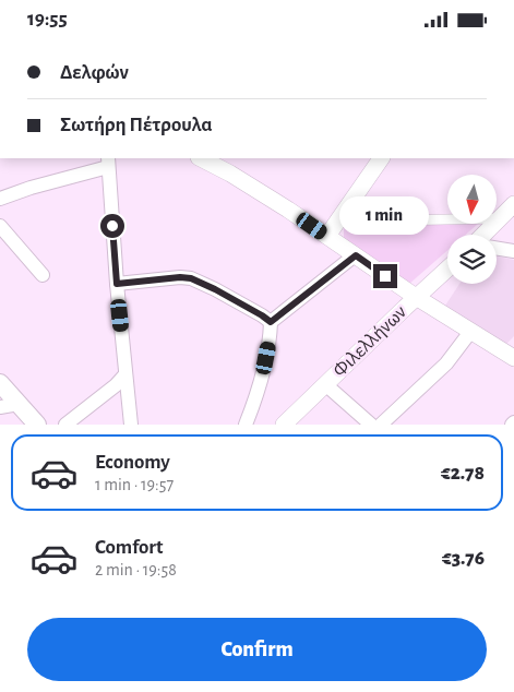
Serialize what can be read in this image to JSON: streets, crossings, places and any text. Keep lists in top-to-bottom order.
{
  "streets": {
    "street": ["Φιλελλήνων"]
  },
  "north": "bottom",
  "page": {
    "status": "19:55",
    "banner": ["Δελφών", "Σωτήρη Πέτρουλα"],
    "bubble": "1 min",
    "list": [
      {
        "name": "Economy",
        "note": "1 min · 19:57",
        "value": "€2.78"
      },
      {
        "name": "Comfort",
        "note": "2 min · 19:58",
        "value": "€3.76"
      }
    ],
    "buttons": "Confirm"
  }
}
